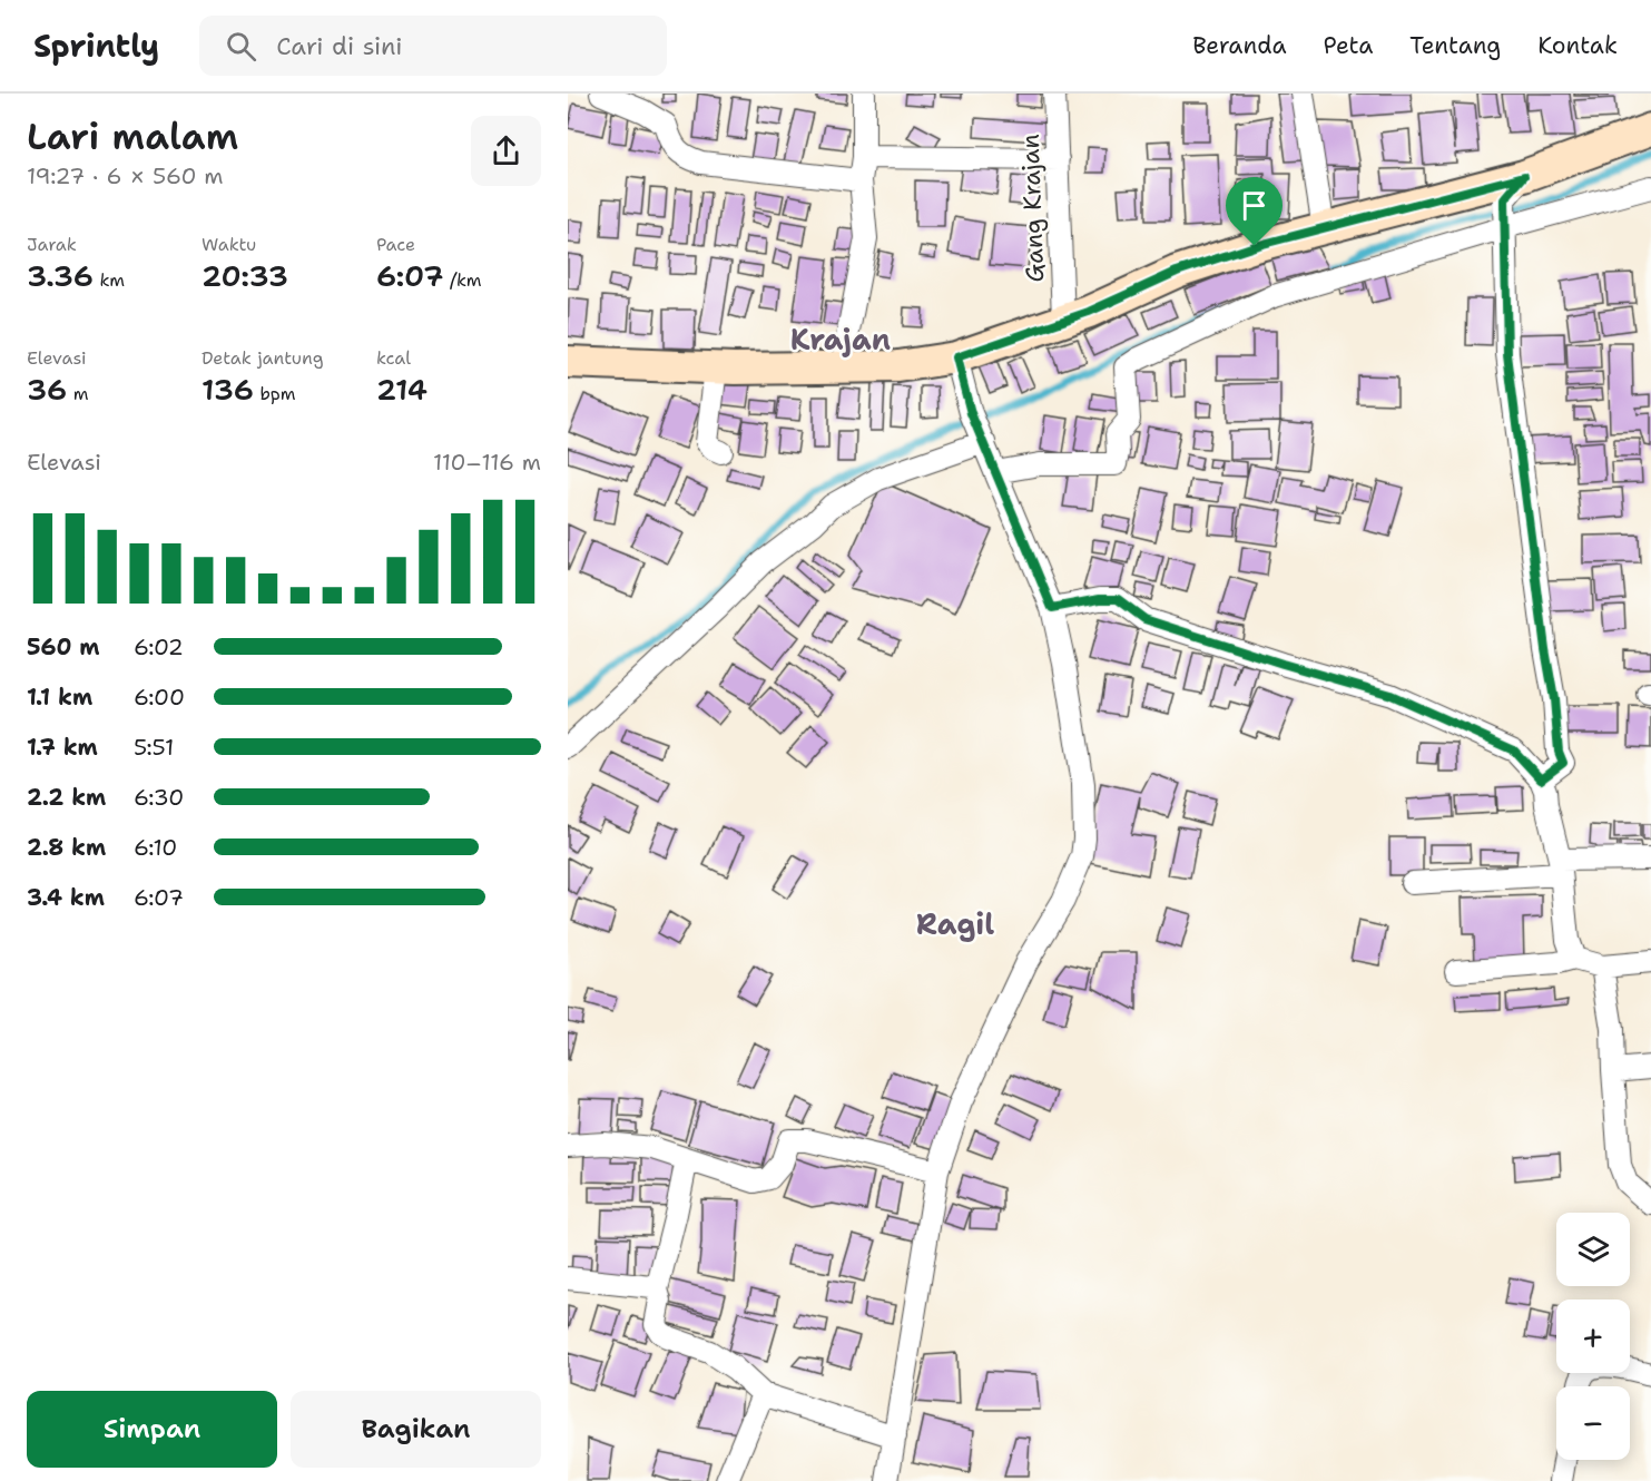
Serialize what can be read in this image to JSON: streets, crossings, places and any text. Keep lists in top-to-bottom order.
{
  "streets": {
    "street": ["Gang Krajan"]
  },
  "districts": ["Krajan", "Ragil"],
  "page": {
    "header": "Sprintly",
    "search": "Cari di sini",
    "nav": [
      "Beranda",
      "Peta",
      "Tentang",
      "Kontak"
    ],
    "heading": ["Lari malam", "19:27 · 6 × 560 m"],
    "stats": [
      ["Jarak", "3.36 km"],
      ["Waktu", "20:33"],
      ["Pace", "6:07 /km"],
      ["Elevasi", "36 m"],
      ["Detak jantung", "136 bpm"],
      ["kcal", "214"]
    ],
    "chart": ["Elevasi", "110–116 m"],
    "list": [
      {
        "name": "560 m",
        "note": "6:02"
      },
      {
        "name": "1.1 km",
        "note": "6:00"
      },
      {
        "name": "1.7 km",
        "note": "5:51"
      },
      {
        "name": "2.2 km",
        "note": "6:30"
      },
      {
        "name": "2.8 km",
        "note": "6:10"
      },
      {
        "name": "3.4 km",
        "note": "6:07"
      }
    ],
    "map_buttons": ["+", "−"],
    "buttons": ["Simpan", "Bagikan"]
  }
}
